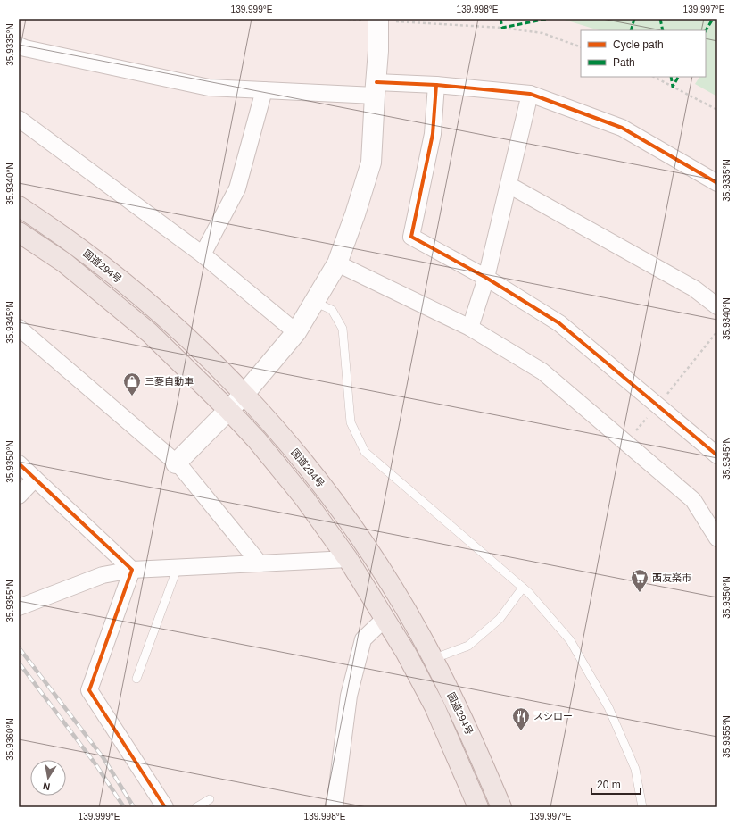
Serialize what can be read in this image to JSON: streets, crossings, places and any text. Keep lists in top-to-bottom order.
{
  "streets": {
    "highway": ["国道294号"]
  },
  "places": {
    "shop": ["三菱自動車"],
    "supermarket": ["西友楽市"],
    "restaurant": ["スシロー"]
  },
  "legend": ["Cycle path", "Path"],
  "scale_bar": "20 m",
  "north": "bottom",
  "coordinates": [
    "139.999°E",
    "139.998°E",
    "139.997°E",
    "35.9335°N",
    "35.9340°N",
    "35.9345°N",
    "35.9350°N",
    "35.9355°N",
    "35.9360°N"
  ]
}
